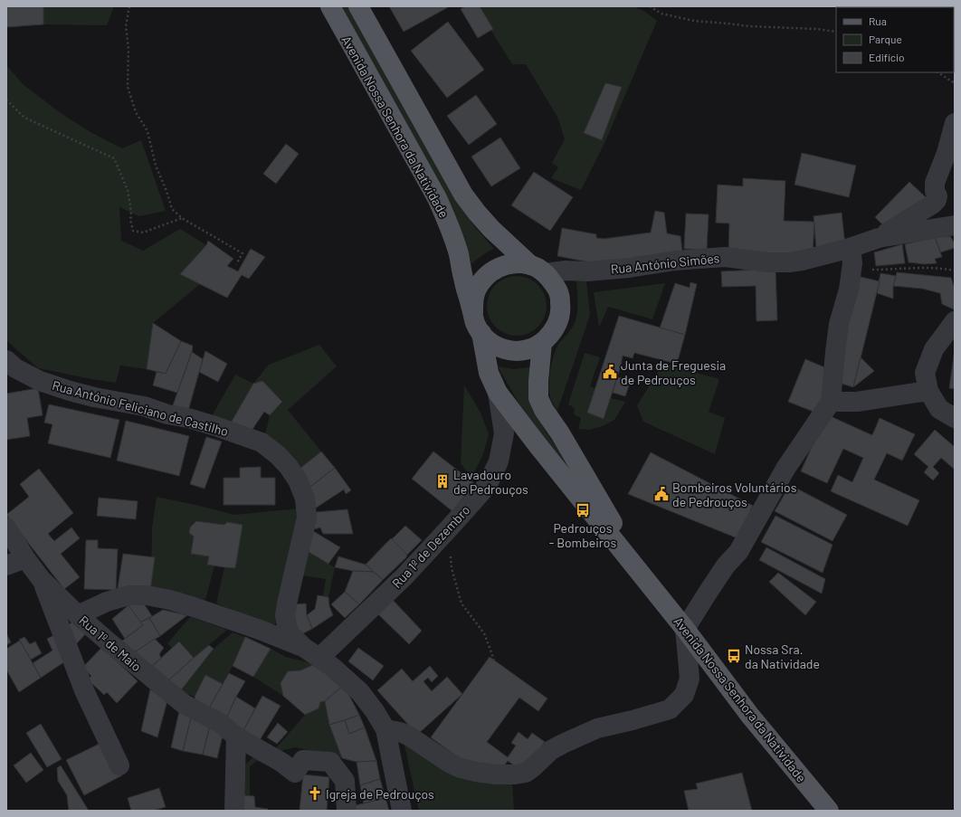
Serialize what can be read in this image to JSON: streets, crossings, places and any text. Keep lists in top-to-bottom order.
{
  "streets": {
    "main road": ["Avenida Nossa Senhora da Natividade"],
    "street": [
      "Rua António Simões",
      "Rua António Feliciano de Castilho",
      "Rua 1º de Dezembro",
      "Rua 1º de Maio"
    ]
  },
  "crossings": [
    ["Avenida Nossa Senhora da Natividade", "Rua António Simões"],
    ["Avenida Nossa Senhora da Natividade", "Rua 1º de Dezembro"],
    ["Rua António Feliciano de Castilho", "Rua 1º de Dezembro"]
  ],
  "places": {
    "public building": ["Junta de Freguesia de Pedrouços", "Bombeiros Voluntários de Pedrouços"],
    "building": ["Lavadouro de Pedrouços"],
    "bus stop": ["Pedrouços - Bombeiros", "Nossa Sra. da Natividade"],
    "church": ["Igreja de Pedrouços"]
  },
  "legend": ["Rua", "Parque", "Edifício"]
}
